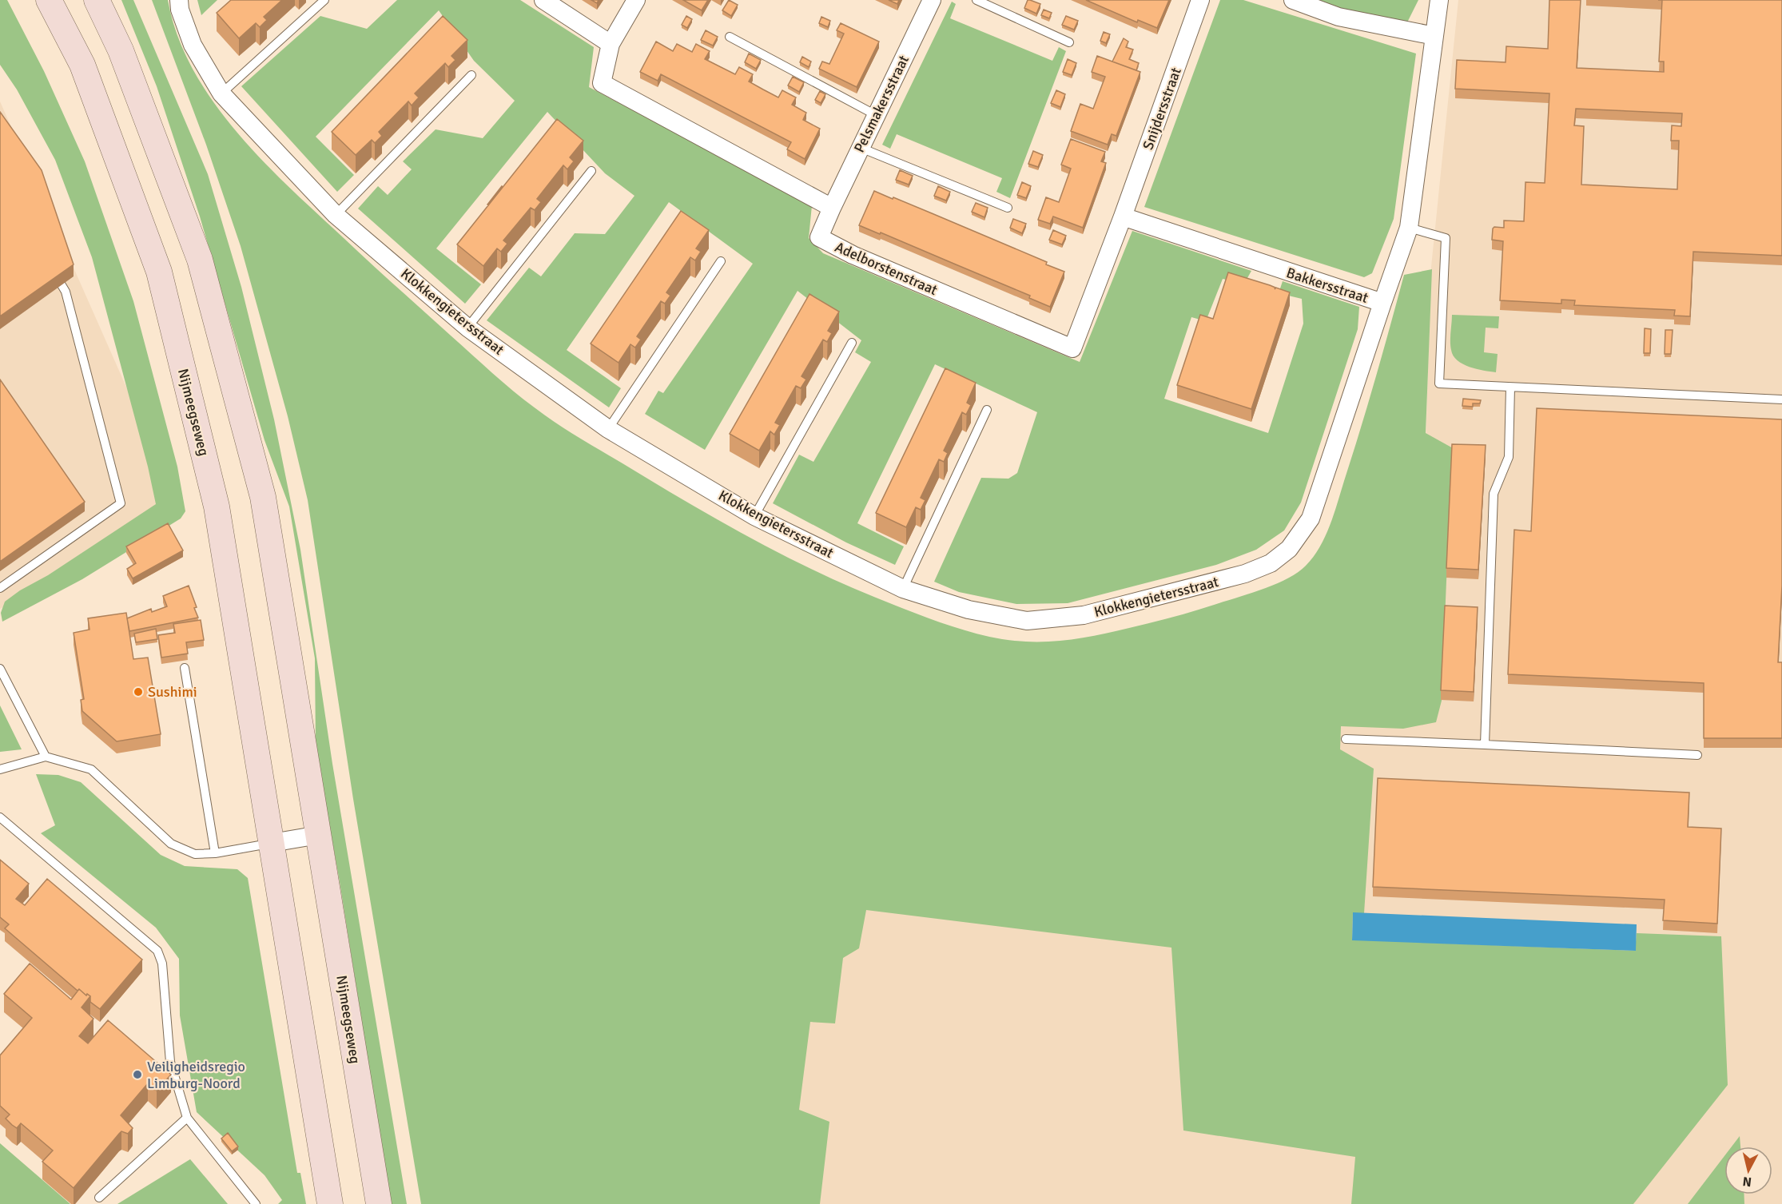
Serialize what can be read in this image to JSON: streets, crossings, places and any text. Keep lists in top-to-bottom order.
{
  "streets": {
    "main road": ["Nijmeegseweg"],
    "street": [
      "Pelsmakersstraat",
      "Snijdersstraat",
      "Adelborstenstraat",
      "Bakkersstraat",
      "Klokkengietersstraat"
    ]
  },
  "crossings": [
    ["Pelsmakersstraat", "Adelborstenstraat"],
    ["Snijdersstraat", "Adelborstenstraat"],
    ["Snijdersstraat", "Bakkersstraat"],
    ["Adelborstenstraat", "Bakkersstraat"],
    ["Bakkersstraat", "Klokkengietersstraat"]
  ],
  "places": ["Sushimi", "Veiligheidsregio Limburg-Noord"],
  "north": "bottom"
}
